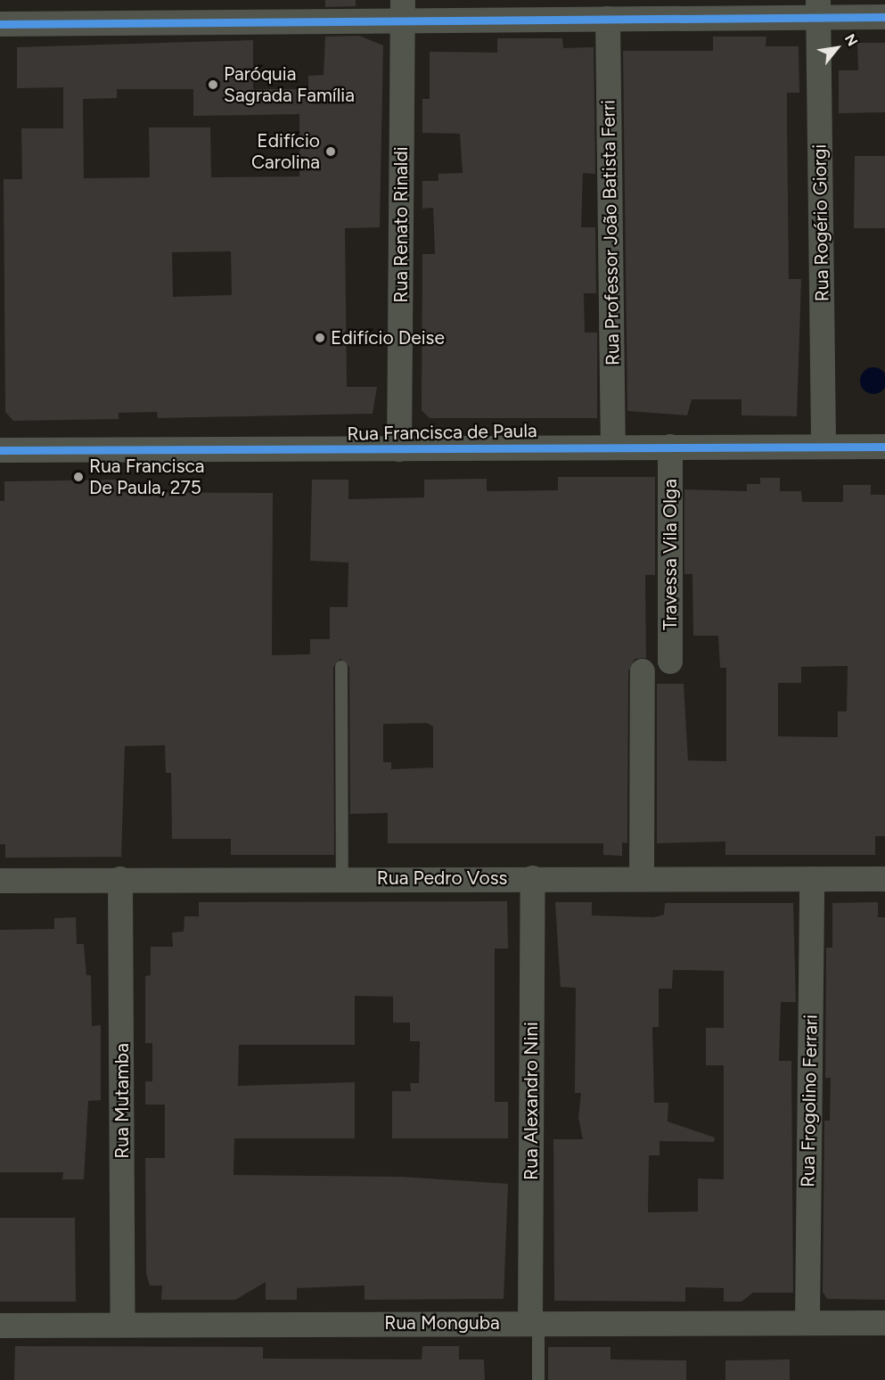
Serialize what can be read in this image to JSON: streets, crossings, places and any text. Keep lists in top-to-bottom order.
{
  "streets": {
    "street": [
      "Rua Rogério Giorgi",
      "Rua Renato Rinaldi",
      "Rua Professor João Batista Ferri",
      "Rua Francisca de Paula",
      "Travessa Vila Olga",
      "Rua Pedro Voss",
      "Rua Mutamba",
      "Rua Alexandro Nini",
      "Rua Frogolino Ferrari",
      "Rua Monguba"
    ]
  },
  "crossings": [
    ["Rua Rogério Giorgi", "Rua Francisca de Paula"],
    ["Rua Renato Rinaldi", "Rua Francisca de Paula"],
    ["Rua Professor João Batista Ferri", "Rua Francisca de Paula"],
    ["Rua Francisca de Paula", "Travessa Vila Olga"],
    ["Rua Pedro Voss", "Rua Mutamba"],
    ["Rua Pedro Voss", "Rua Alexandro Nini"],
    ["Rua Pedro Voss", "Rua Frogolino Ferrari"],
    ["Rua Mutamba", "Rua Monguba"],
    ["Rua Alexandro Nini", "Rua Monguba"],
    ["Rua Frogolino Ferrari", "Rua Monguba"]
  ],
  "places": [
    "Paróquia Sagrada Família",
    "Edifício Carolina",
    "Edifício Deise",
    "Rua Francisca De Paula, 275"
  ],
  "north": "top right"
}
